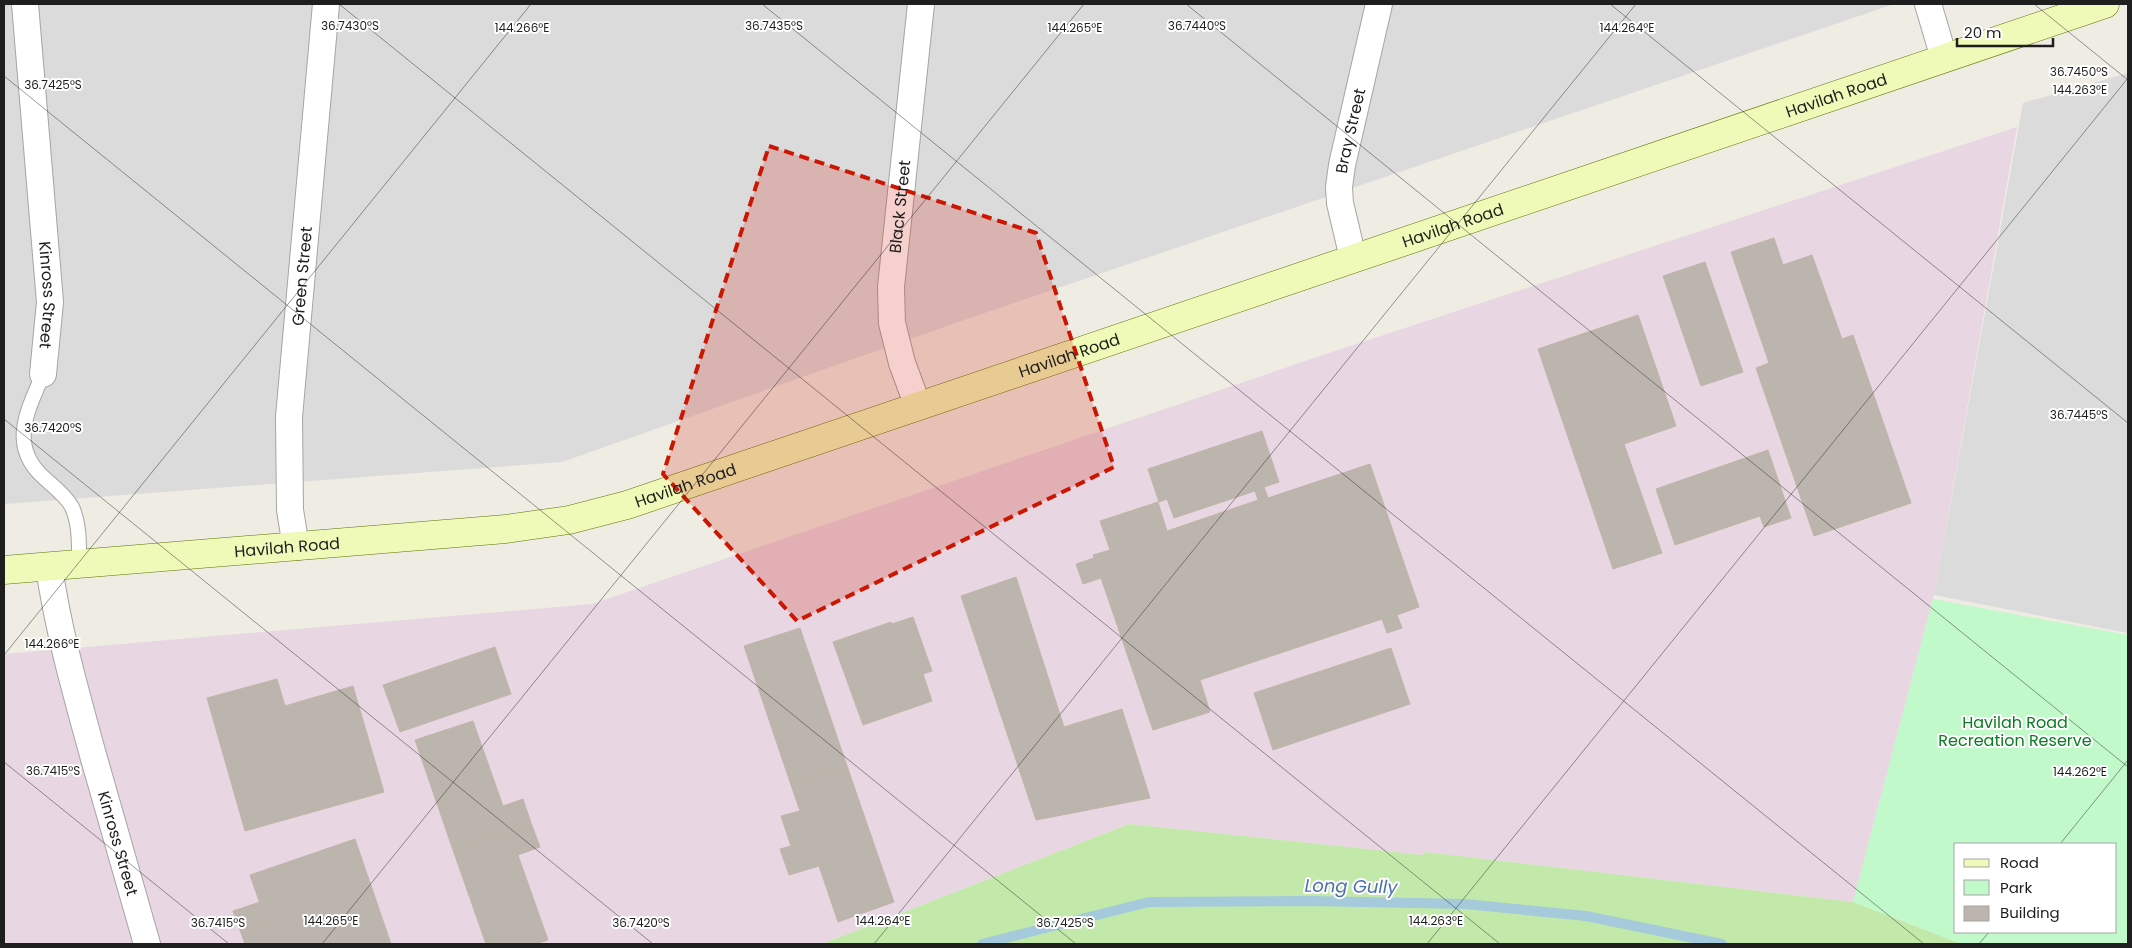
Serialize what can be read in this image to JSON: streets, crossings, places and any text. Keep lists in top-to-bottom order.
{
  "streets": {
    "street": [
      "Havilah Road",
      "Bray Street",
      "Black Street",
      "Green Street",
      "Kinross Street"
    ]
  },
  "crossings": [
    ["Havilah Road", "Bray Street"],
    ["Havilah Road", "Black Street"],
    ["Havilah Road", "Green Street"],
    ["Havilah Road", "Kinross Street"]
  ],
  "water": ["Long Gully"],
  "parks": ["Havilah Road Recreation Reserve"],
  "legend": ["Road", "Park", "Building"],
  "scale_bar": "20 m",
  "coordinates": [
    "36.7430°S",
    "36.7435°S",
    "36.7440°S",
    "144.266°E",
    "144.265°E",
    "144.264°E",
    "36.7450°S",
    "36.7425°S",
    "144.263°E",
    "36.7445°S",
    "36.7420°S",
    "36.7415°S",
    "144.262°E"
  ]
}
